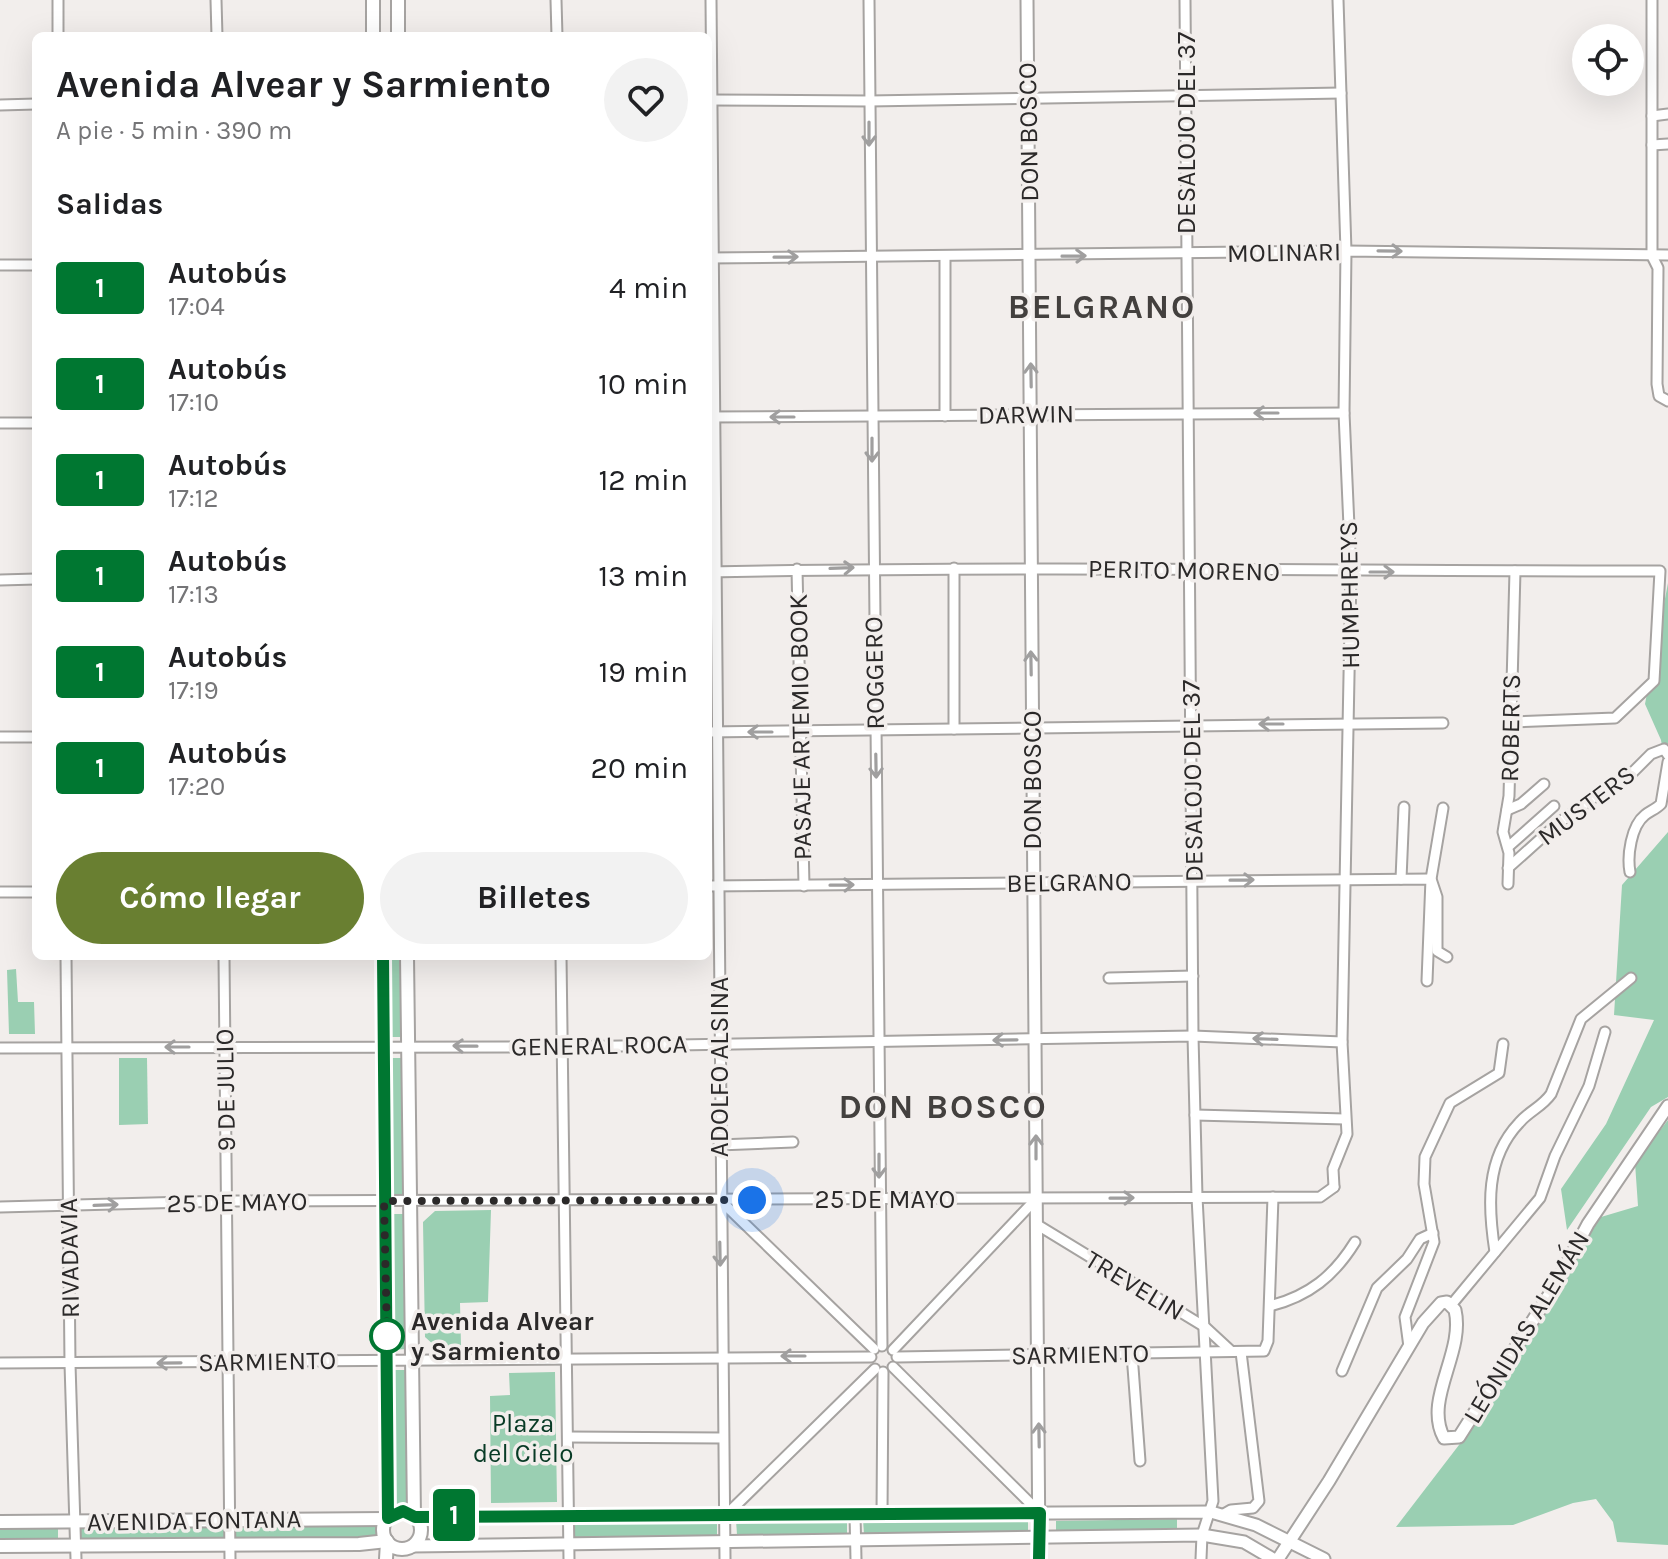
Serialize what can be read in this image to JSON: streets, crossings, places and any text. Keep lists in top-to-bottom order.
{
  "streets": {
    "main road": ["AVENIDA FONTANA"],
    "street": [
      "DON BOSCO",
      "DESALOJO DEL 37",
      "MOLINARI",
      "DARWIN",
      "PERITO MORENO",
      "HUMPHREYS",
      "ROGGERO",
      "PASAJE ARTEMIO BOOK",
      "ROBERTS",
      "MUSTERS",
      "BELGRANO",
      "GENERAL ROCA",
      "ADOLFO ALSINA",
      "9 DE JULIO",
      "25 DE MAYO",
      "RIVADAVIA",
      "TREVELIN",
      "LEÓNIDAS ALEMÁN",
      "SARMIENTO"
    ]
  },
  "crossings": [
    ["DON BOSCO", "MOLINARI"],
    ["DON BOSCO", "DARWIN"],
    ["DON BOSCO", "PERITO MORENO"],
    ["DON BOSCO", "BELGRANO"],
    ["DON BOSCO", "GENERAL ROCA"],
    ["DON BOSCO", "25 DE MAYO"],
    ["DON BOSCO", "TREVELIN"],
    ["DON BOSCO", "SARMIENTO"],
    ["DESALOJO DEL 37", "MOLINARI"],
    ["DESALOJO DEL 37", "DARWIN"],
    ["DESALOJO DEL 37", "PERITO MORENO"],
    ["DESALOJO DEL 37", "BELGRANO"],
    ["DESALOJO DEL 37", "GENERAL ROCA"],
    ["DESALOJO DEL 37", "25 DE MAYO"],
    ["DESALOJO DEL 37", "TREVELIN"],
    ["DESALOJO DEL 37", "SARMIENTO"],
    ["MOLINARI", "HUMPHREYS"],
    ["MOLINARI", "ROGGERO"],
    ["DARWIN", "HUMPHREYS"],
    ["DARWIN", "ROGGERO"],
    ["DARWIN", "ADOLFO ALSINA"],
    ["PERITO MORENO", "HUMPHREYS"],
    ["PERITO MORENO", "ROGGERO"],
    ["PERITO MORENO", "PASAJE ARTEMIO BOOK"],
    ["PERITO MORENO", "ROBERTS"],
    ["PERITO MORENO", "ADOLFO ALSINA"],
    ["HUMPHREYS", "BELGRANO"],
    ["HUMPHREYS", "GENERAL ROCA"],
    ["HUMPHREYS", "25 DE MAYO"],
    ["ROGGERO", "BELGRANO"],
    ["ROGGERO", "GENERAL ROCA"],
    ["ROGGERO", "25 DE MAYO"],
    ["ROGGERO", "SARMIENTO"],
    ["PASAJE ARTEMIO BOOK", "BELGRANO"],
    ["ROBERTS", "MUSTERS"],
    ["BELGRANO", "ADOLFO ALSINA"],
    ["GENERAL ROCA", "ADOLFO ALSINA"],
    ["GENERAL ROCA", "9 DE JULIO"],
    ["GENERAL ROCA", "RIVADAVIA"],
    ["ADOLFO ALSINA", "25 DE MAYO"],
    ["ADOLFO ALSINA", "SARMIENTO"],
    ["9 DE JULIO", "25 DE MAYO"],
    ["9 DE JULIO", "SARMIENTO"],
    ["9 DE JULIO", "AVENIDA FONTANA"],
    ["25 DE MAYO", "RIVADAVIA"],
    ["RIVADAVIA", "SARMIENTO"],
    ["RIVADAVIA", "AVENIDA FONTANA"],
    ["TREVELIN", "SARMIENTO"]
  ],
  "one_way": [
    "MOLINARI",
    "DARWIN",
    "ROGGERO",
    "GENERAL ROCA"
  ],
  "districts": ["BELGRANO", "DON BOSCO"],
  "parks": ["Plaza del Cielo"],
  "places": ["Avenida Alvear y Sarmiento"],
  "lines": ["bus line 1"],
  "page": {
    "on_map": "1",
    "heading": [
      ["Avenida Alvear y Sarmiento", "A pie · 5 min · 390 m"],
      "Salidas"
    ],
    "list": [
      {
        "mark": "1",
        "name": "Autobús",
        "note": "17:04",
        "value": "4 min"
      },
      {
        "mark": "1",
        "name": "Autobús",
        "note": "17:10",
        "value": "10 min"
      },
      {
        "mark": "1",
        "name": "Autobús",
        "note": "17:12",
        "value": "12 min"
      },
      {
        "mark": "1",
        "name": "Autobús",
        "note": "17:13",
        "value": "13 min"
      },
      {
        "mark": "1",
        "name": "Autobús",
        "note": "17:19",
        "value": "19 min"
      },
      {
        "mark": "1",
        "name": "Autobús",
        "note": "17:20",
        "value": "20 min"
      }
    ],
    "buttons": ["Cómo llegar", "Billetes"]
  }
}
